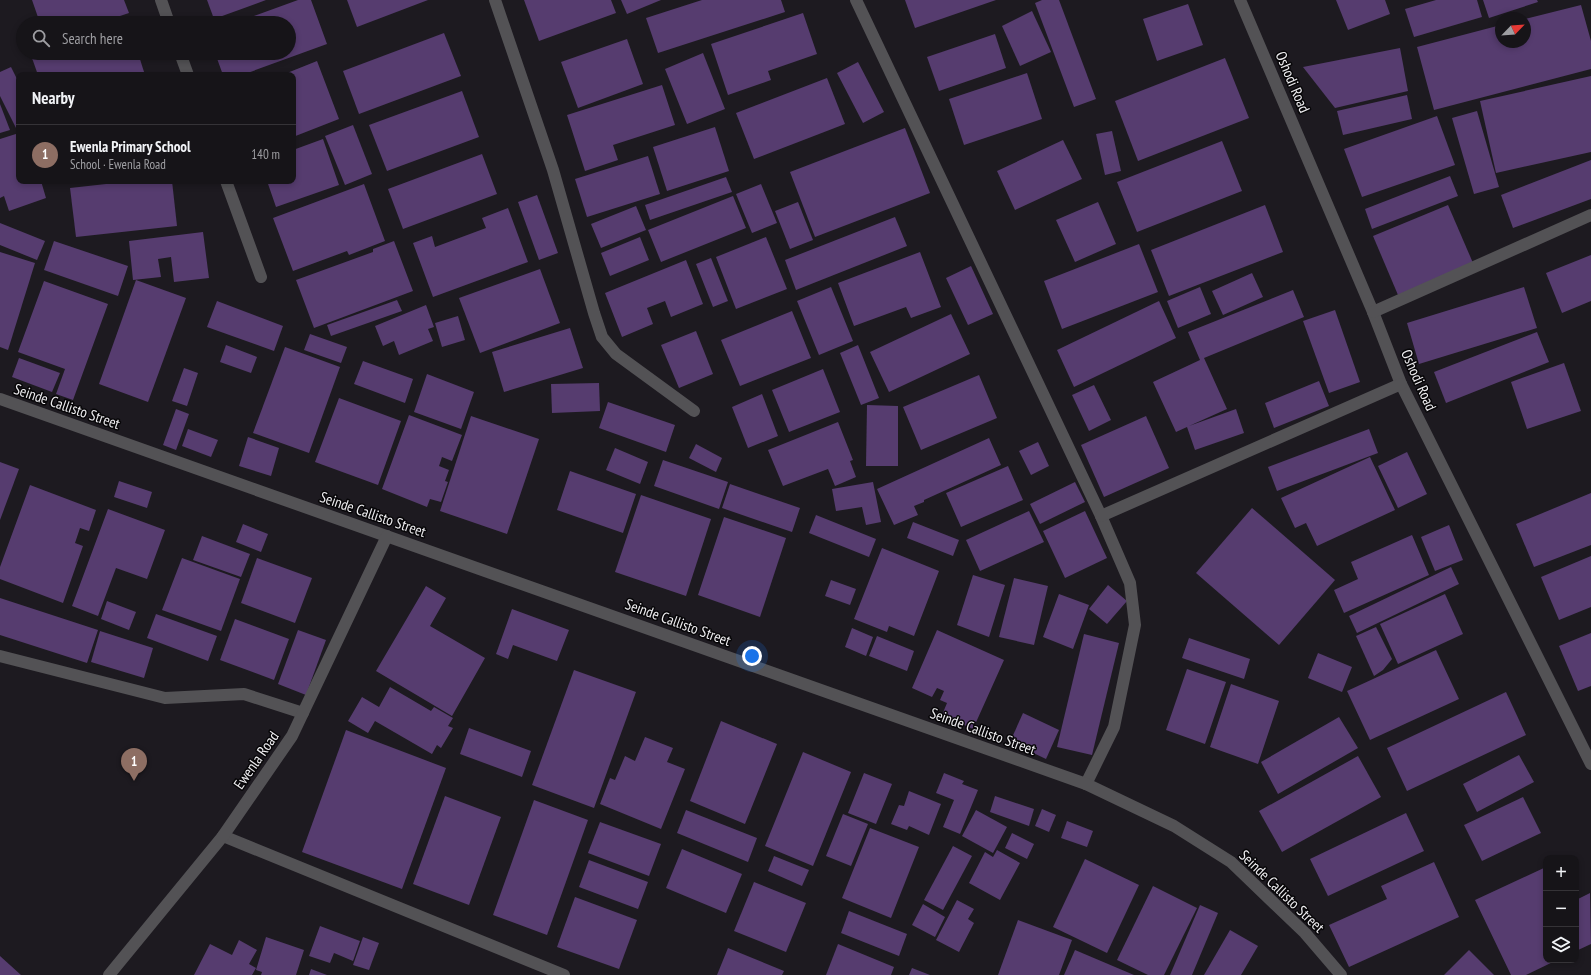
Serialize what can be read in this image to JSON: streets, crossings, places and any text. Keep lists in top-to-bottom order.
{
  "streets": {
    "street": ["Oshodi Road", "Seinde Callisto Street", "Ewenla Road"]
  },
  "crossings": [
    ["Seinde Callisto Street", "Ewenla Road"]
  ],
  "north": "top right",
  "page": {
    "search": "Search here",
    "heading": "Nearby",
    "list": [
      {
        "mark": "1",
        "name": "Ewenla Primary School",
        "note": "School · Ewenla Road",
        "value": "140 m"
      }
    ],
    "pins": "1",
    "map_buttons": ["+", "−"]
  }
}
